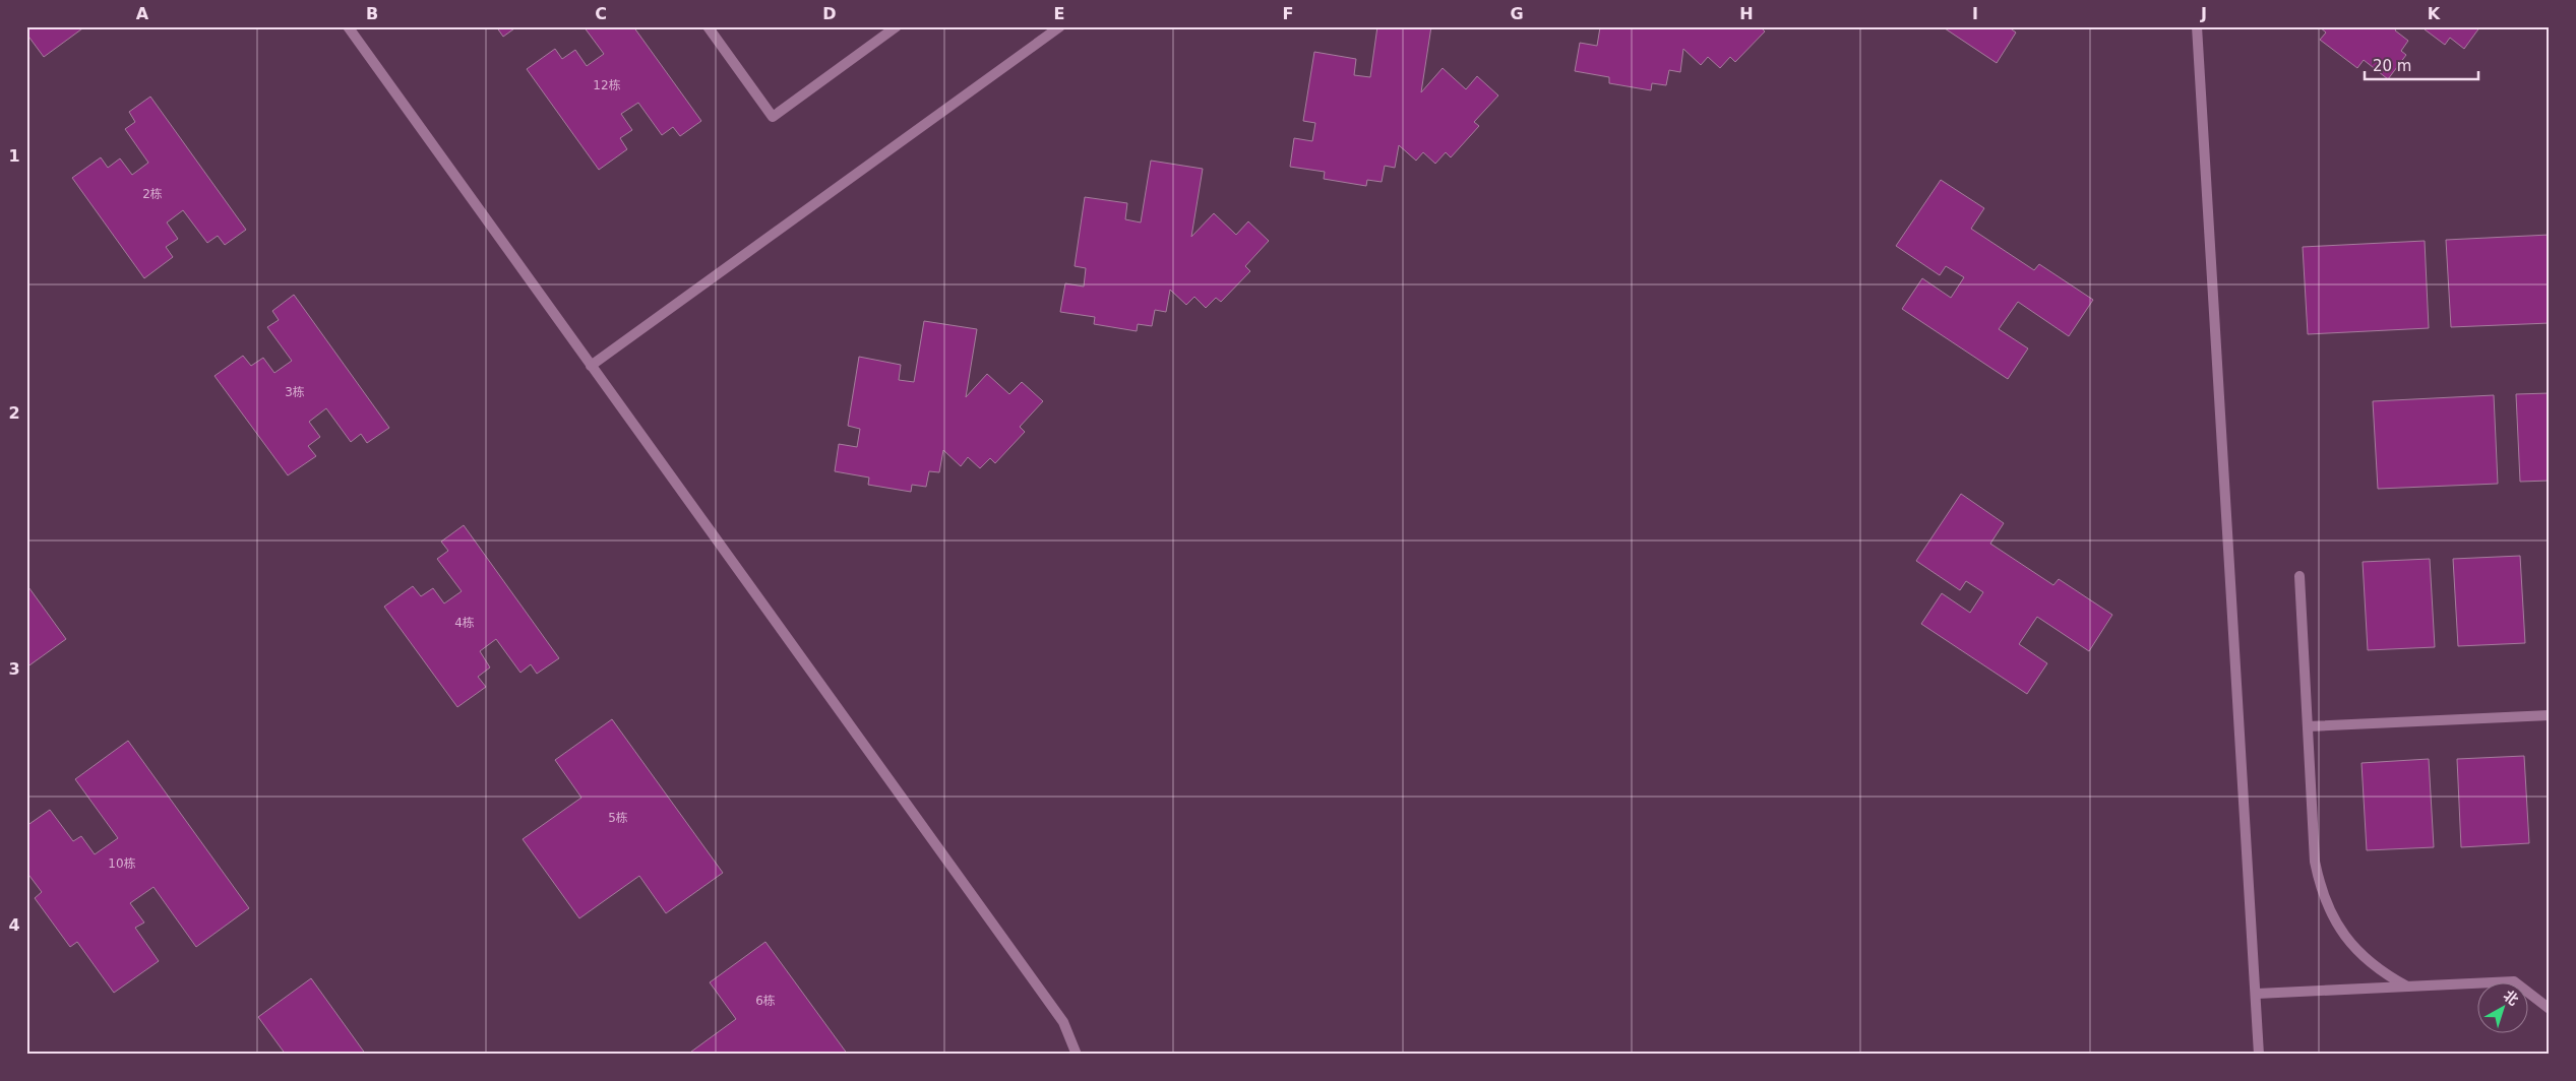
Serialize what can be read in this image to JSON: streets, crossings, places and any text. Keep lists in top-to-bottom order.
{
  "house_numbers": [
    "12栋",
    "2栋",
    "3栋",
    "4栋",
    "5栋",
    "10栋",
    "6栋"
  ],
  "scale_bar": "20 m",
  "north": "top right",
  "grid": {
    "columns": [
      "A",
      "B",
      "C",
      "D",
      "E",
      "F",
      "G",
      "H",
      "I",
      "J",
      "K"
    ],
    "rows": [
      "1",
      "2",
      "3",
      "4"
    ]
  }
}
